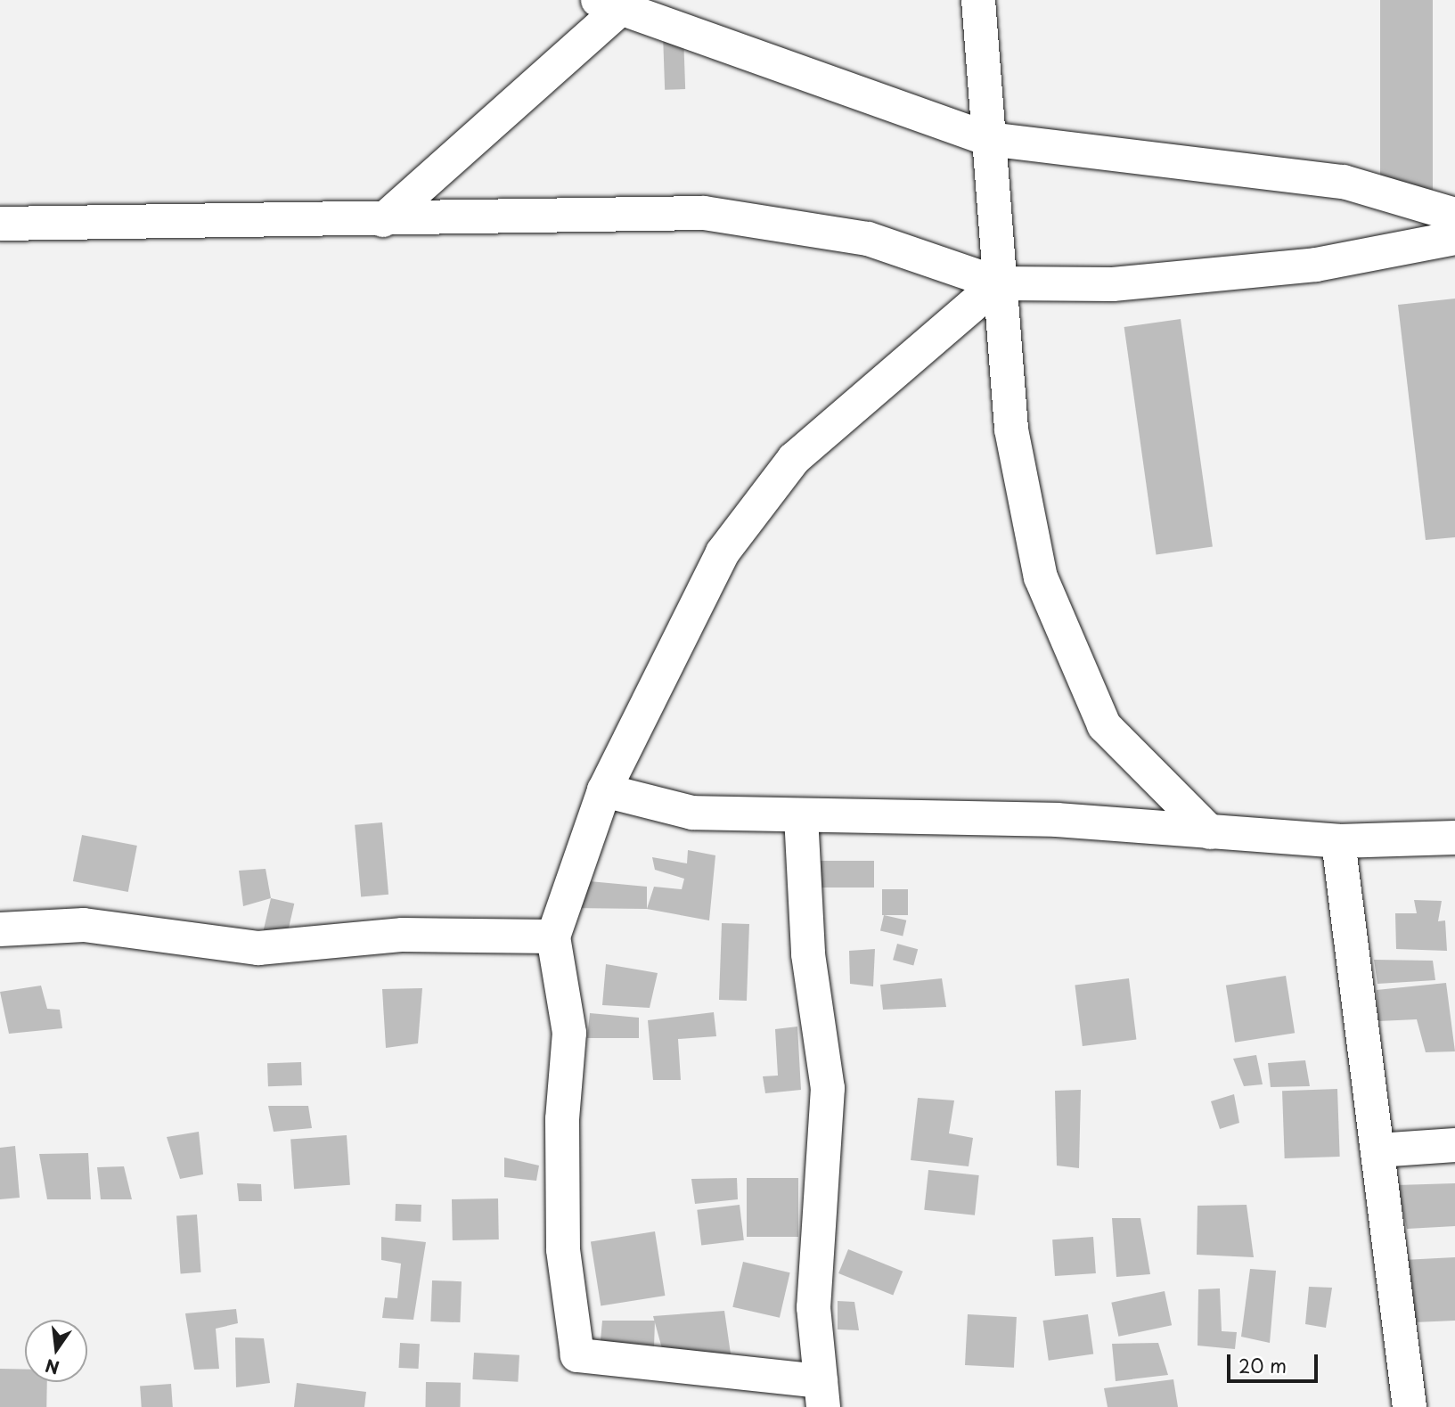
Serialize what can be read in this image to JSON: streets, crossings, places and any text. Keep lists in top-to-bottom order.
{
  "scale_bar": "20 m",
  "north": "bottom"
}
